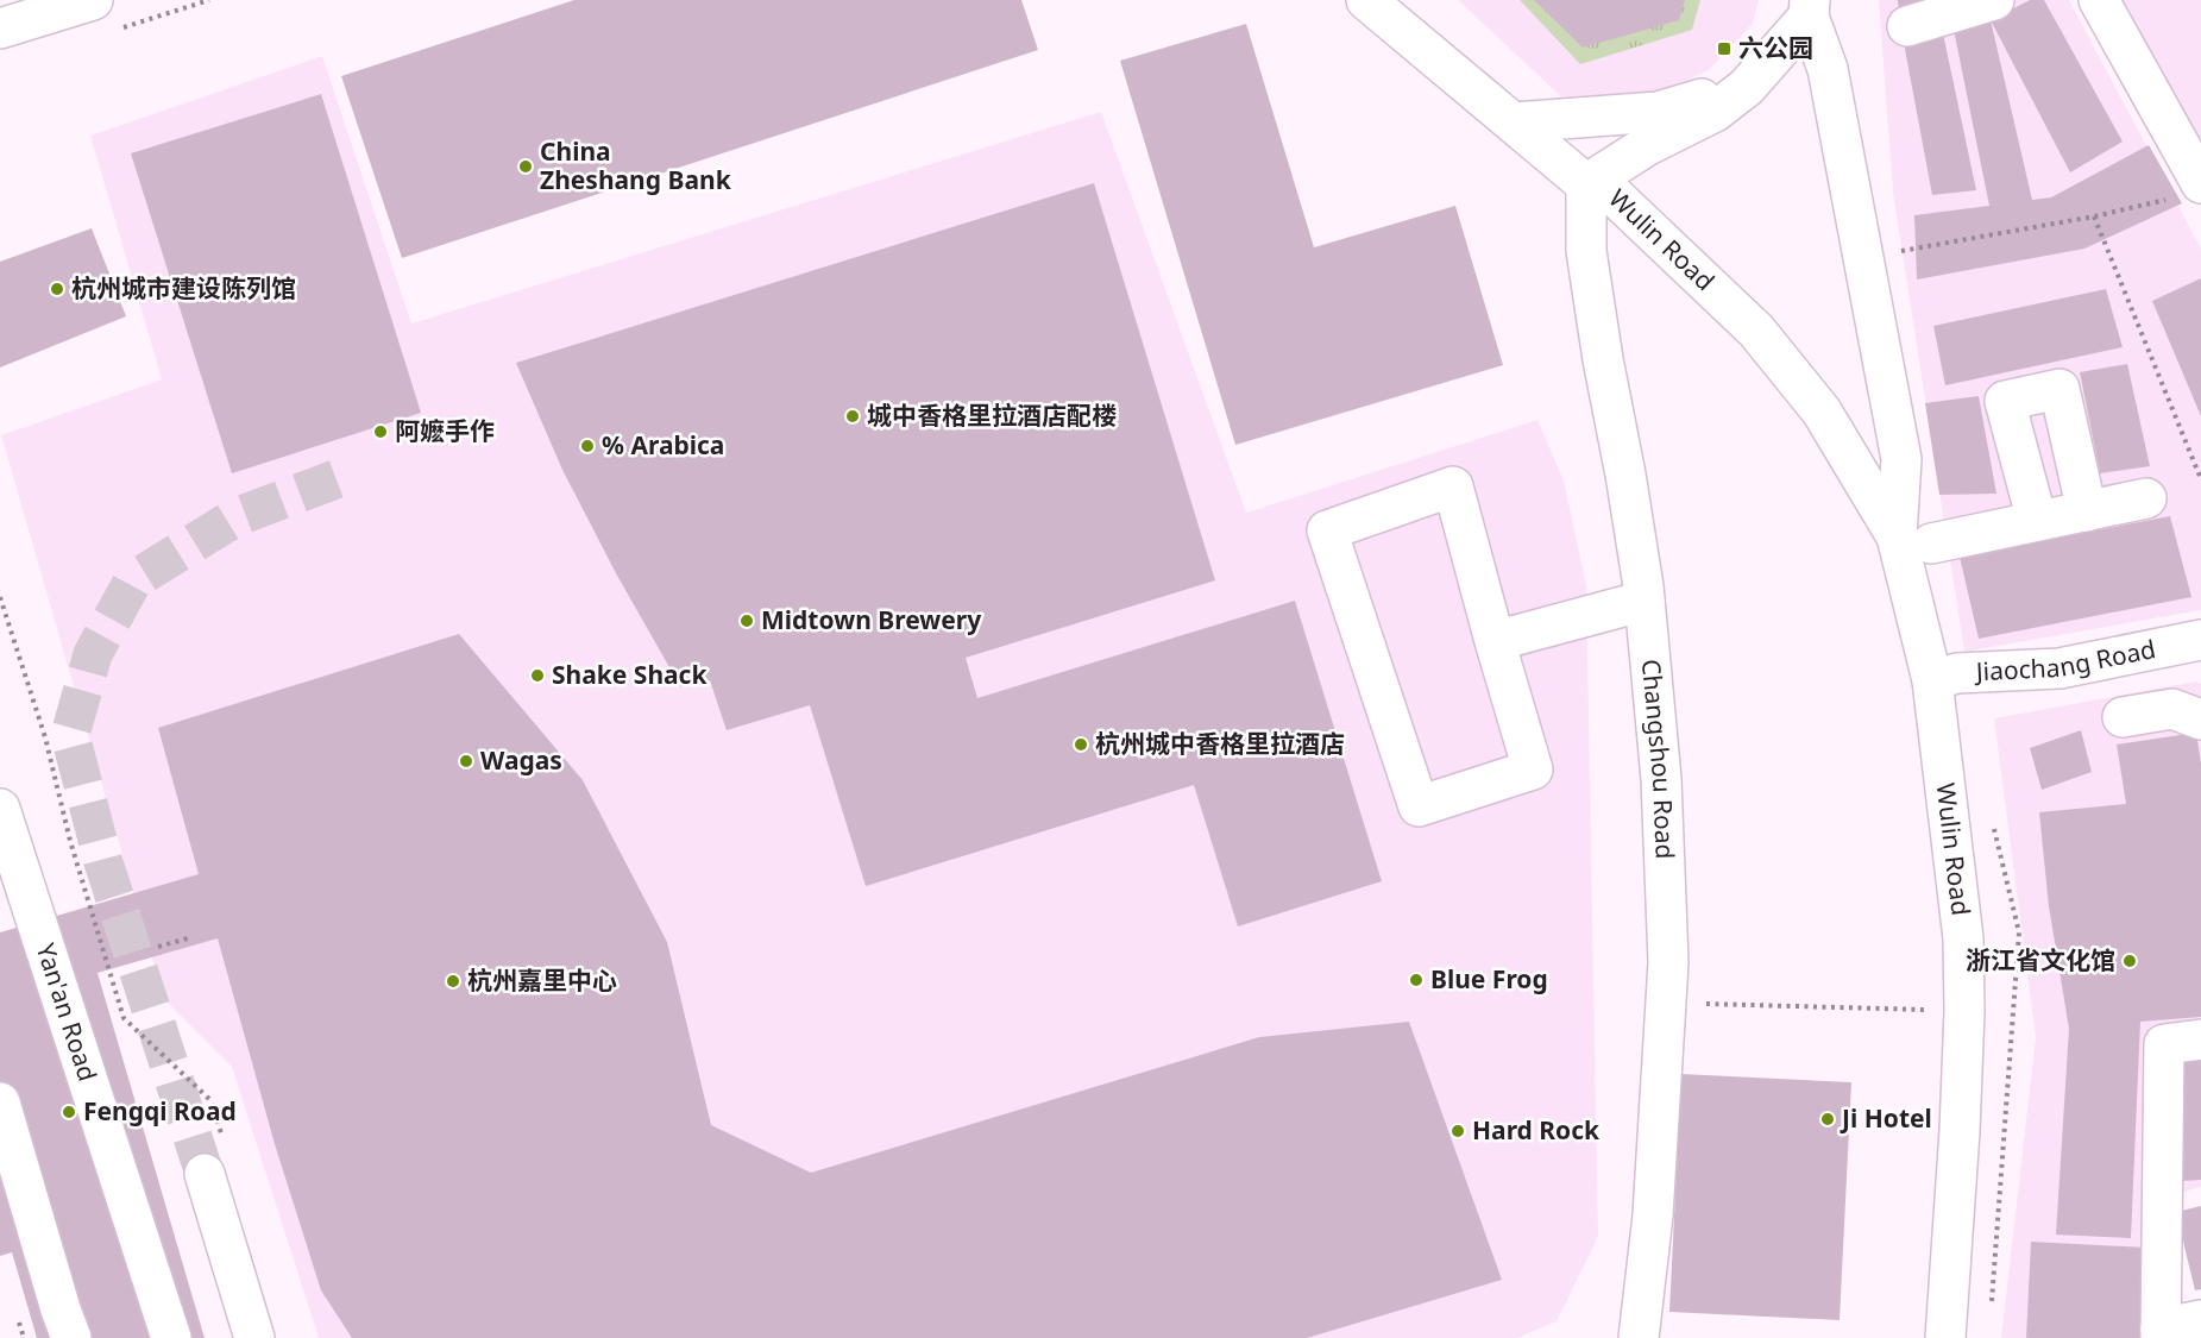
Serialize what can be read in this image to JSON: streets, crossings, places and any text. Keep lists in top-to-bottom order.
{
  "streets": {
    "street": [
      "Wulin Road",
      "Jiaochang Road",
      "Changshou Road",
      "Yan'an Road"
    ]
  },
  "crossings": [
    ["Wulin Road", "Jiaochang Road"],
    ["Wulin Road", "Changshou Road"]
  ],
  "places": {
    "transit": ["六公园"],
    "other": [
      "China Zheshang Bank",
      "杭州城市建设陈列馆",
      "城中香格里拉酒店配楼",
      "阿嬷手作",
      "% Arabica",
      "Midtown Brewery",
      "Shake Shack",
      "杭州城中香格里拉酒店",
      "Wagas",
      "浙江省文化馆",
      "Blue Frog",
      "杭州嘉里中心",
      "Fengqi Road",
      "Ji Hotel",
      "Hard Rock"
    ]
  }
}
